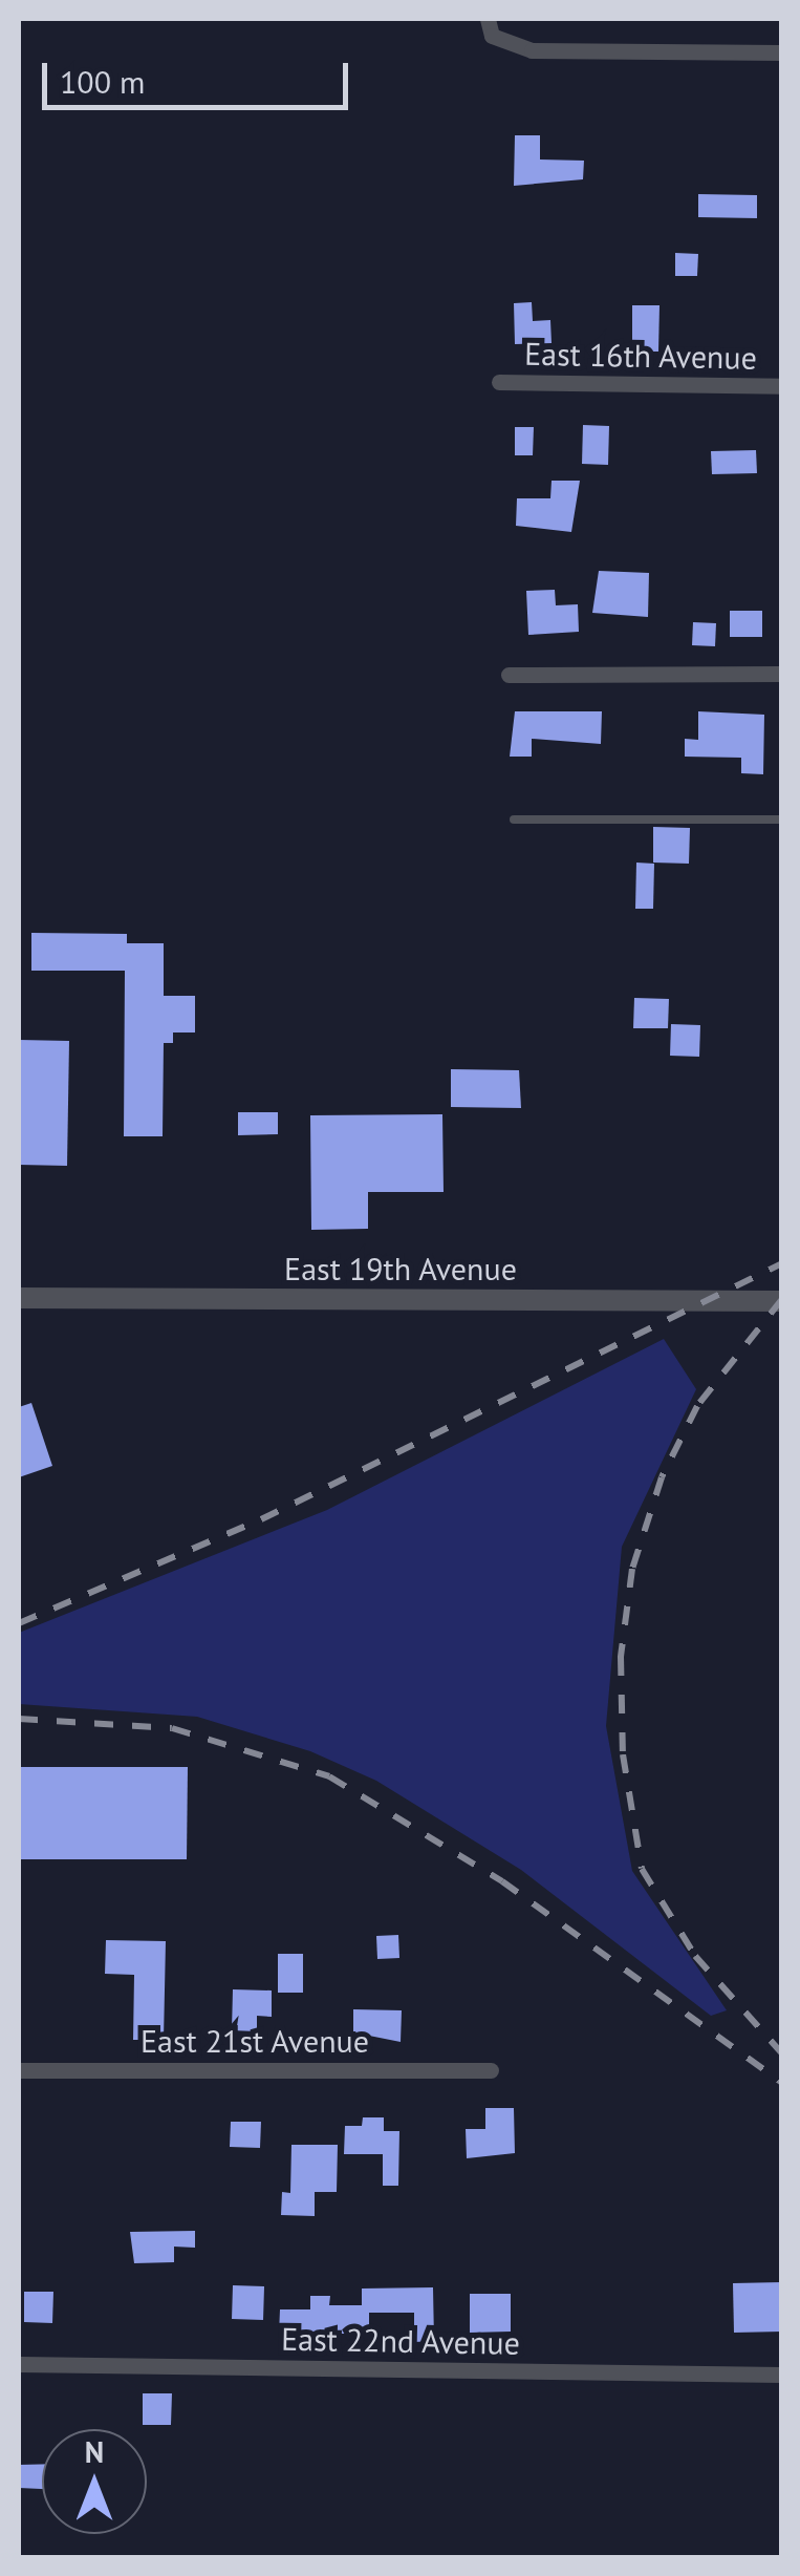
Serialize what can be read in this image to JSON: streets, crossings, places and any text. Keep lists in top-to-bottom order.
{
  "streets": {
    "street": [
      "East 16th Avenue",
      "East 19th Avenue",
      "East 21st Avenue",
      "East 22nd Avenue"
    ]
  },
  "scale_bar": "100 m",
  "north": "top"
}
